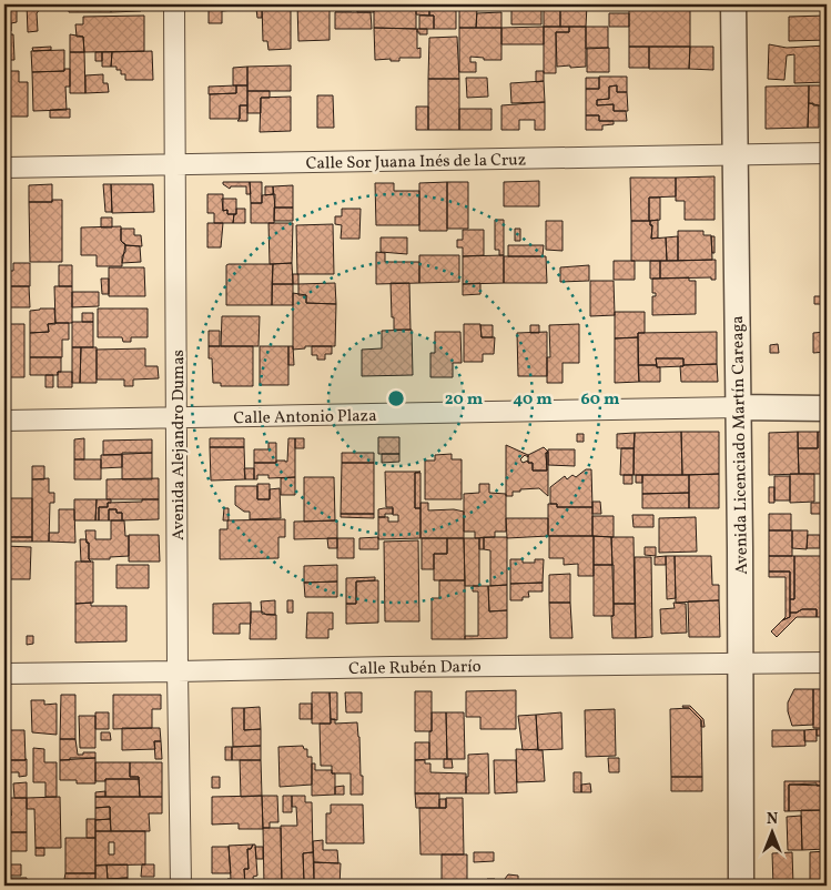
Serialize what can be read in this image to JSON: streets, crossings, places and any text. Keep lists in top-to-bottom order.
{
  "streets": {
    "street": [
      "Calle Sor Juana Inés de la Cruz",
      "Calle Antonio Plaza",
      "Avenida Alejandro Dumas",
      "Avenida Licenciado Martín Careaga",
      "Calle Rubén Darío"
    ]
  },
  "crossings": [
    ["Calle Sor Juana Inés de la Cruz", "Avenida Alejandro Dumas"],
    ["Calle Sor Juana Inés de la Cruz", "Avenida Licenciado Martín Careaga"],
    ["Calle Antonio Plaza", "Avenida Alejandro Dumas"],
    ["Calle Antonio Plaza", "Avenida Licenciado Martín Careaga"],
    ["Avenida Alejandro Dumas", "Calle Rubén Darío"],
    ["Avenida Licenciado Martín Careaga", "Calle Rubén Darío"]
  ],
  "north": "top",
  "rings": ["20 m", "40 m", "60 m"]
}
